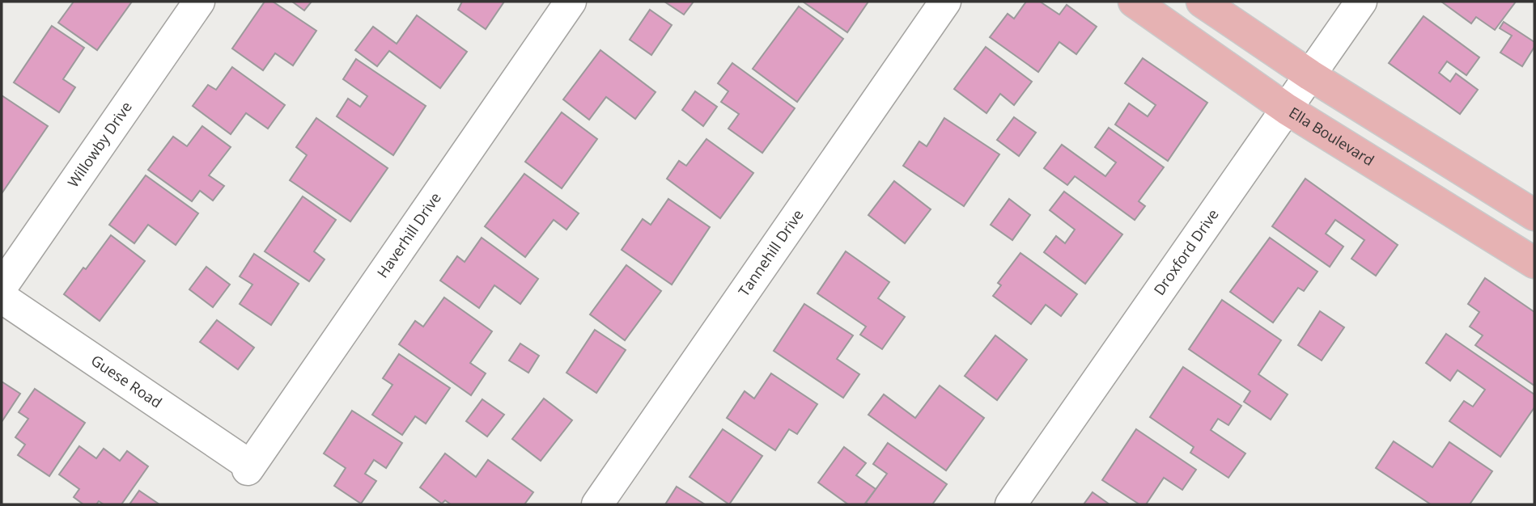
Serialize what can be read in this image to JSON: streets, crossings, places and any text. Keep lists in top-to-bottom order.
{
  "streets": {
    "main road": ["Ella Boulevard"],
    "street": [
      "Willowby Drive",
      "Haverhill Drive",
      "Tannehill Drive",
      "Droxford Drive",
      "Guese Road"
    ]
  },
  "crossings": [
    ["Ella Boulevard", "Droxford Drive"],
    ["Haverhill Drive", "Guese Road"]
  ]
}
